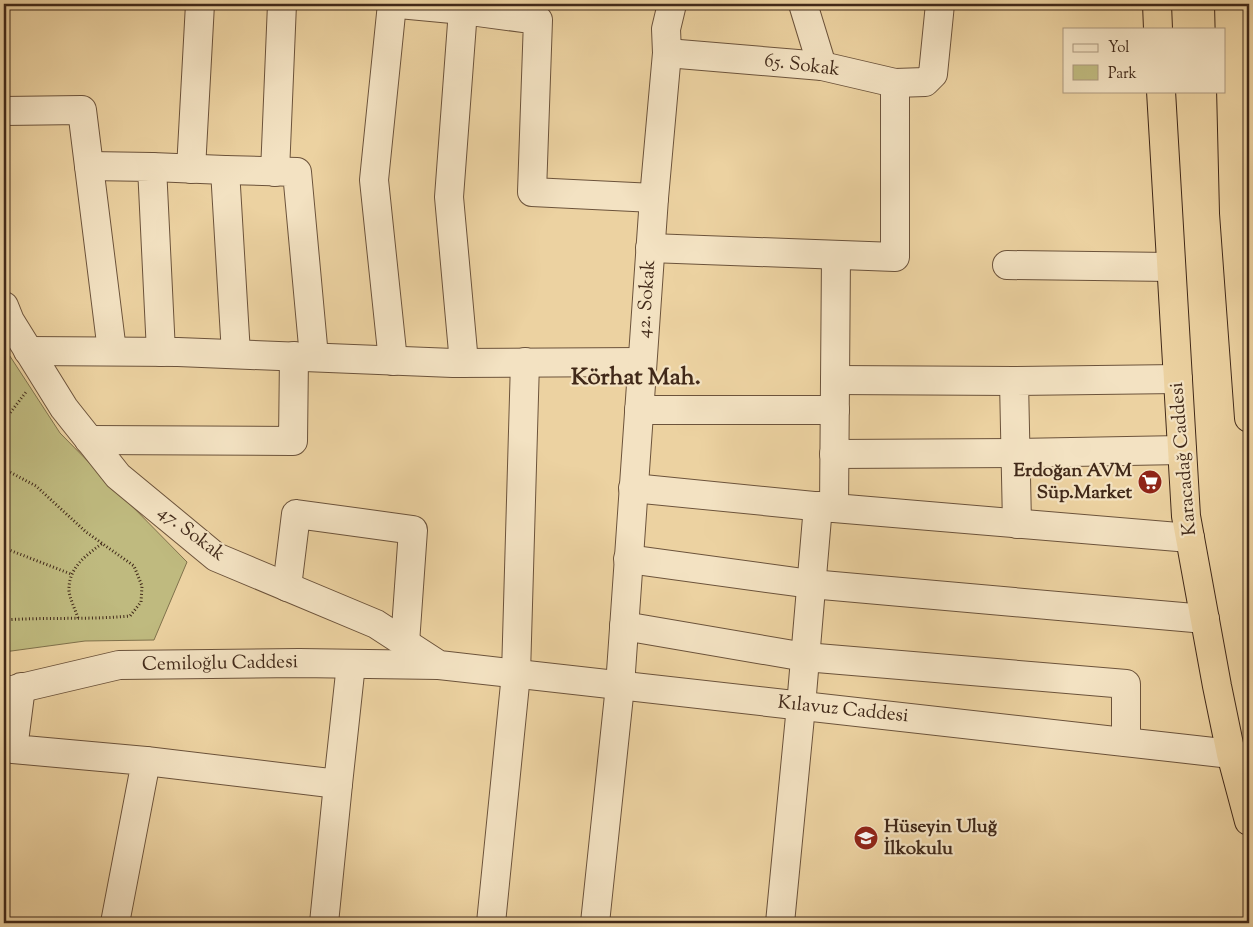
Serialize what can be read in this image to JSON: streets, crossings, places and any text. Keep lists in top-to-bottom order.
{
  "streets": {
    "highway": ["Karacadağ Caddesi"],
    "street": [
      "65. Sokak",
      "42. Sokak",
      "47. Sokak",
      "Cemiloğlu Caddesi",
      "Kılavuz Caddesi"
    ]
  },
  "crossings": [
    ["65. Sokak", "42. Sokak"],
    ["42. Sokak", "Kılavuz Caddesi"],
    ["Karacadağ Caddesi", "Kılavuz Caddesi"],
    ["47. Sokak", "Cemiloğlu Caddesi"],
    ["47. Sokak", "Kılavuz Caddesi"],
    ["Cemiloğlu Caddesi", "Kılavuz Caddesi"]
  ],
  "districts": ["Körhat Mah."],
  "places": {
    "supermarket": ["Erdoğan AVM Süp.Market"],
    "school or university": ["Hüseyin Uluğ İlkokulu"]
  },
  "legend": ["Yol", "Park"]
}
